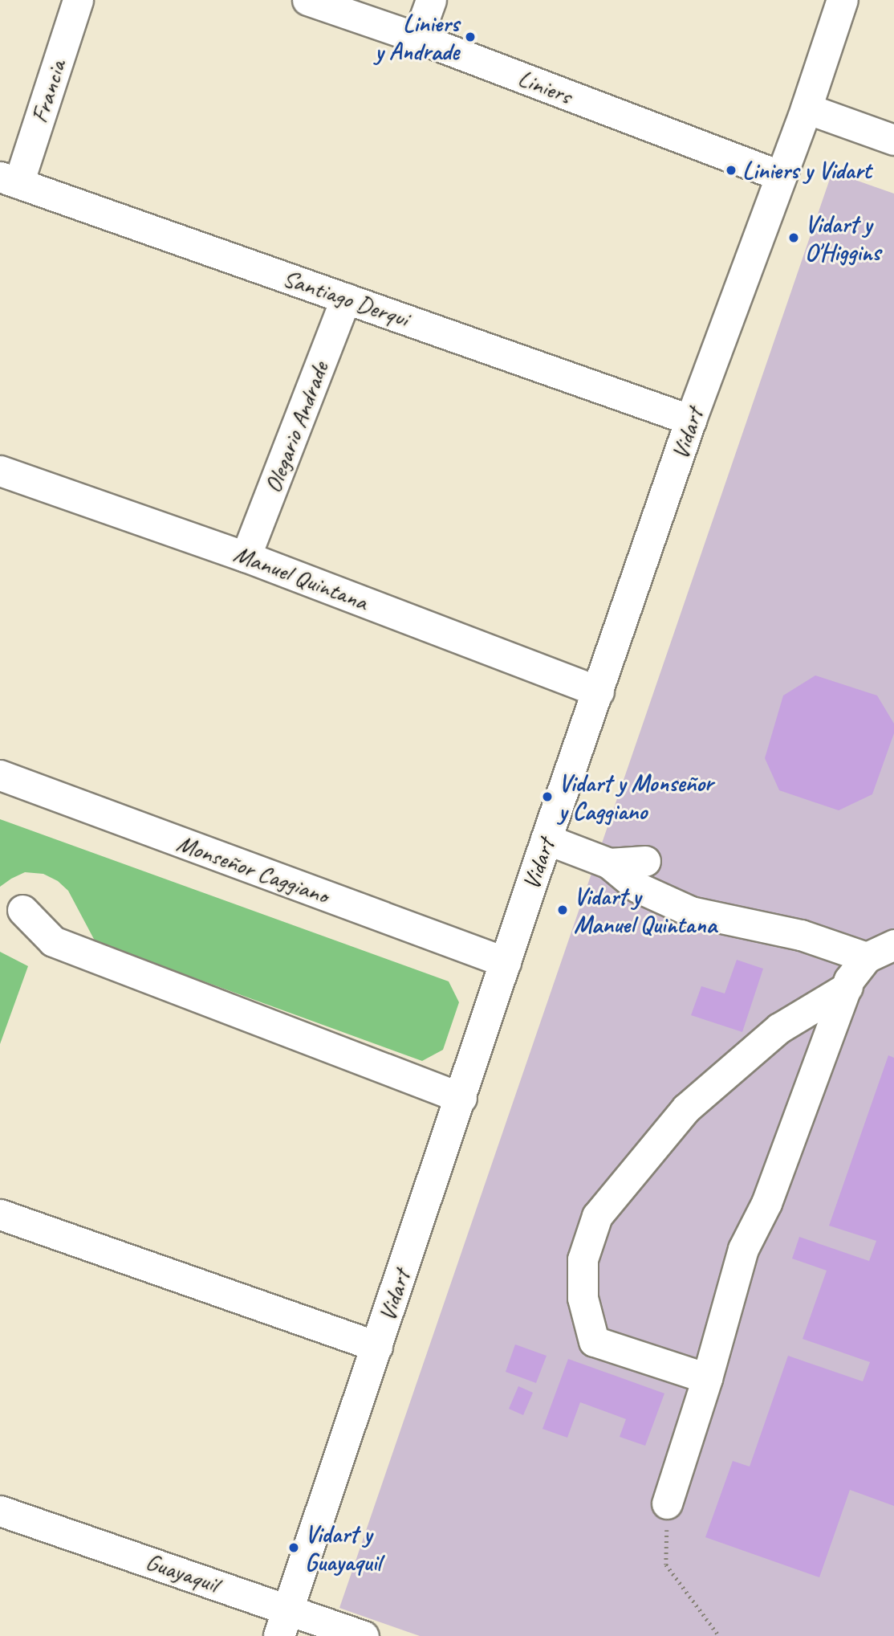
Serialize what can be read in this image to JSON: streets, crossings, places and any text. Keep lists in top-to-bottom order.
{
  "streets": {
    "street": [
      "Liniers",
      "Francia",
      "Santiago Derqui",
      "Olegario Andrade",
      "Vidart",
      "Manuel Quintana",
      "Monseñor Caggiano",
      "Guayaquil"
    ]
  },
  "crossings": [
    ["Liniers", "Vidart"],
    ["Francia", "Santiago Derqui"],
    ["Santiago Derqui", "Olegario Andrade"],
    ["Santiago Derqui", "Vidart"],
    ["Olegario Andrade", "Manuel Quintana"],
    ["Vidart", "Manuel Quintana"],
    ["Vidart", "Monseñor Caggiano"],
    ["Vidart", "Guayaquil"]
  ],
  "places": [
    "Liniers y Andrade",
    "Liniers y Vidart",
    "Vidart y O'Higgins",
    "Vidart y Monseñor y Caggiano",
    "Vidart y Manuel Quintana",
    "Vidart y Guayaquil"
  ]
}
